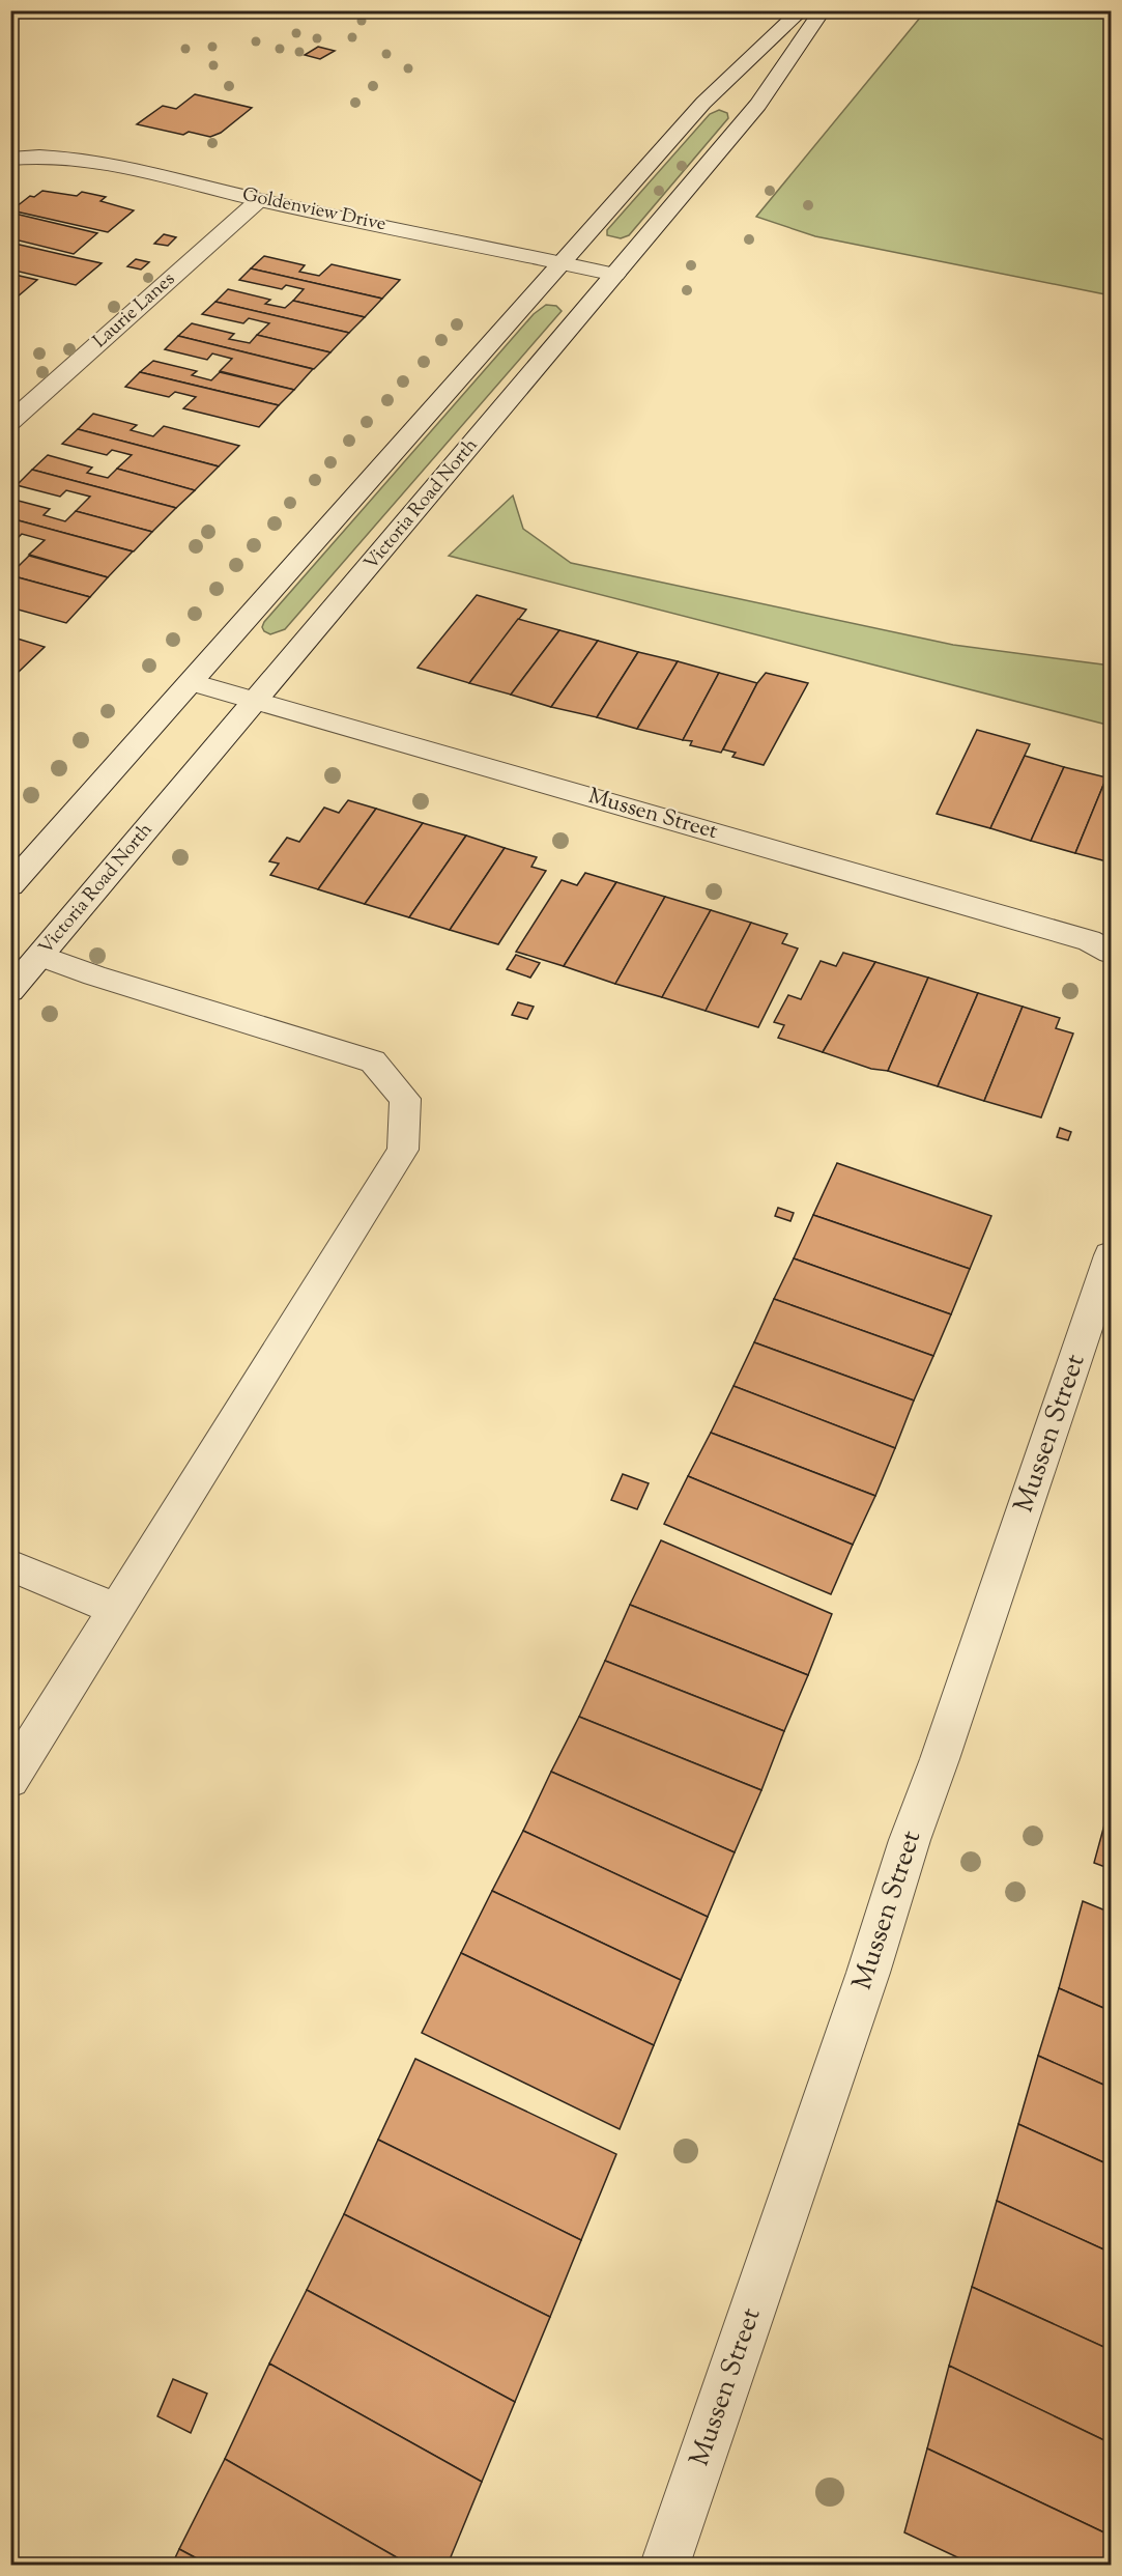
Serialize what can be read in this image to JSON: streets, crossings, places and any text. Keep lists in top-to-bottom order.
{
  "streets": {
    "main road": ["Goldenview Drive", "Victoria Road North", "Mussen Street"],
    "lane": ["Laurie Lanes"]
  },
  "crossings": [
    ["Goldenview Drive", "Laurie Lanes"],
    ["Goldenview Drive", "Victoria Road North"],
    ["Victoria Road North", "Mussen Street"]
  ]
}
